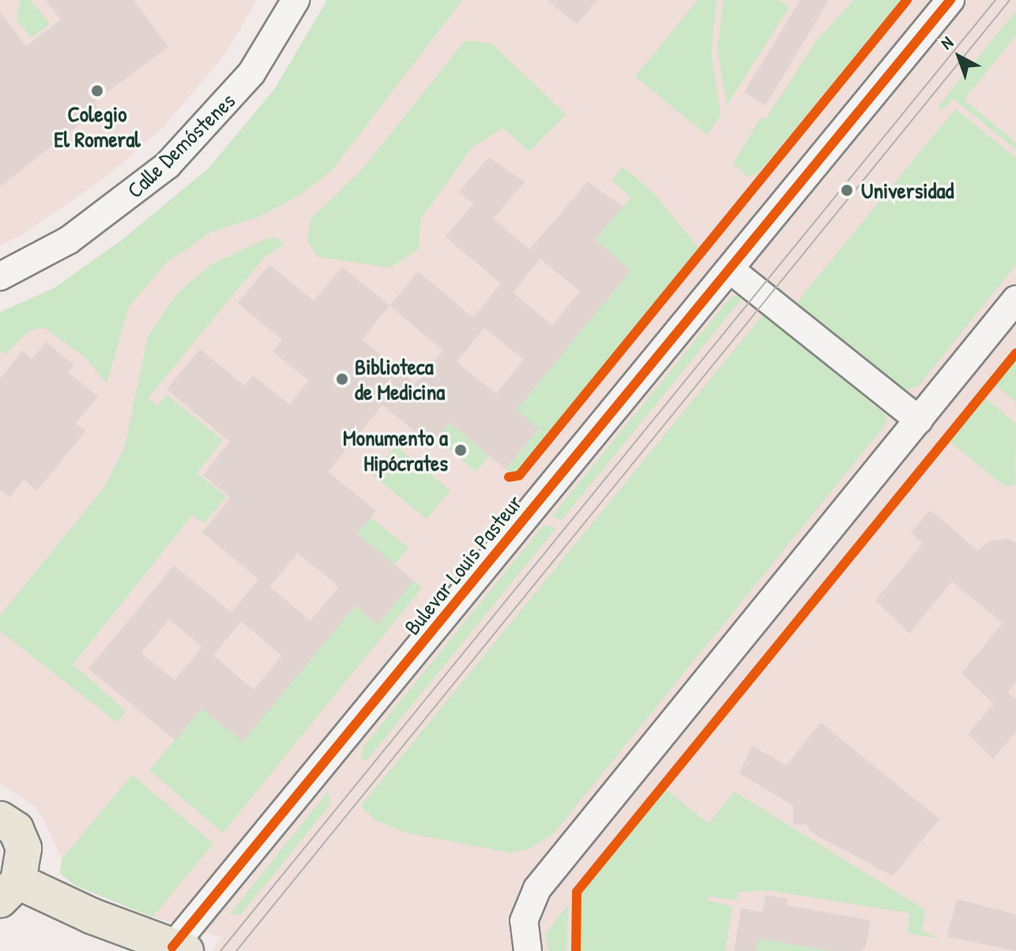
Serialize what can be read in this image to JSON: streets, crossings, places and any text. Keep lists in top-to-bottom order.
{
  "streets": {
    "street": ["Calle Demóstenes", "Bulevar Louis Pasteur"]
  },
  "places": [
    "Colegio El Romeral",
    "Universidad",
    "Biblioteca de Medicina",
    "Monumento a Hipócrates"
  ],
  "north": "top left"
}
